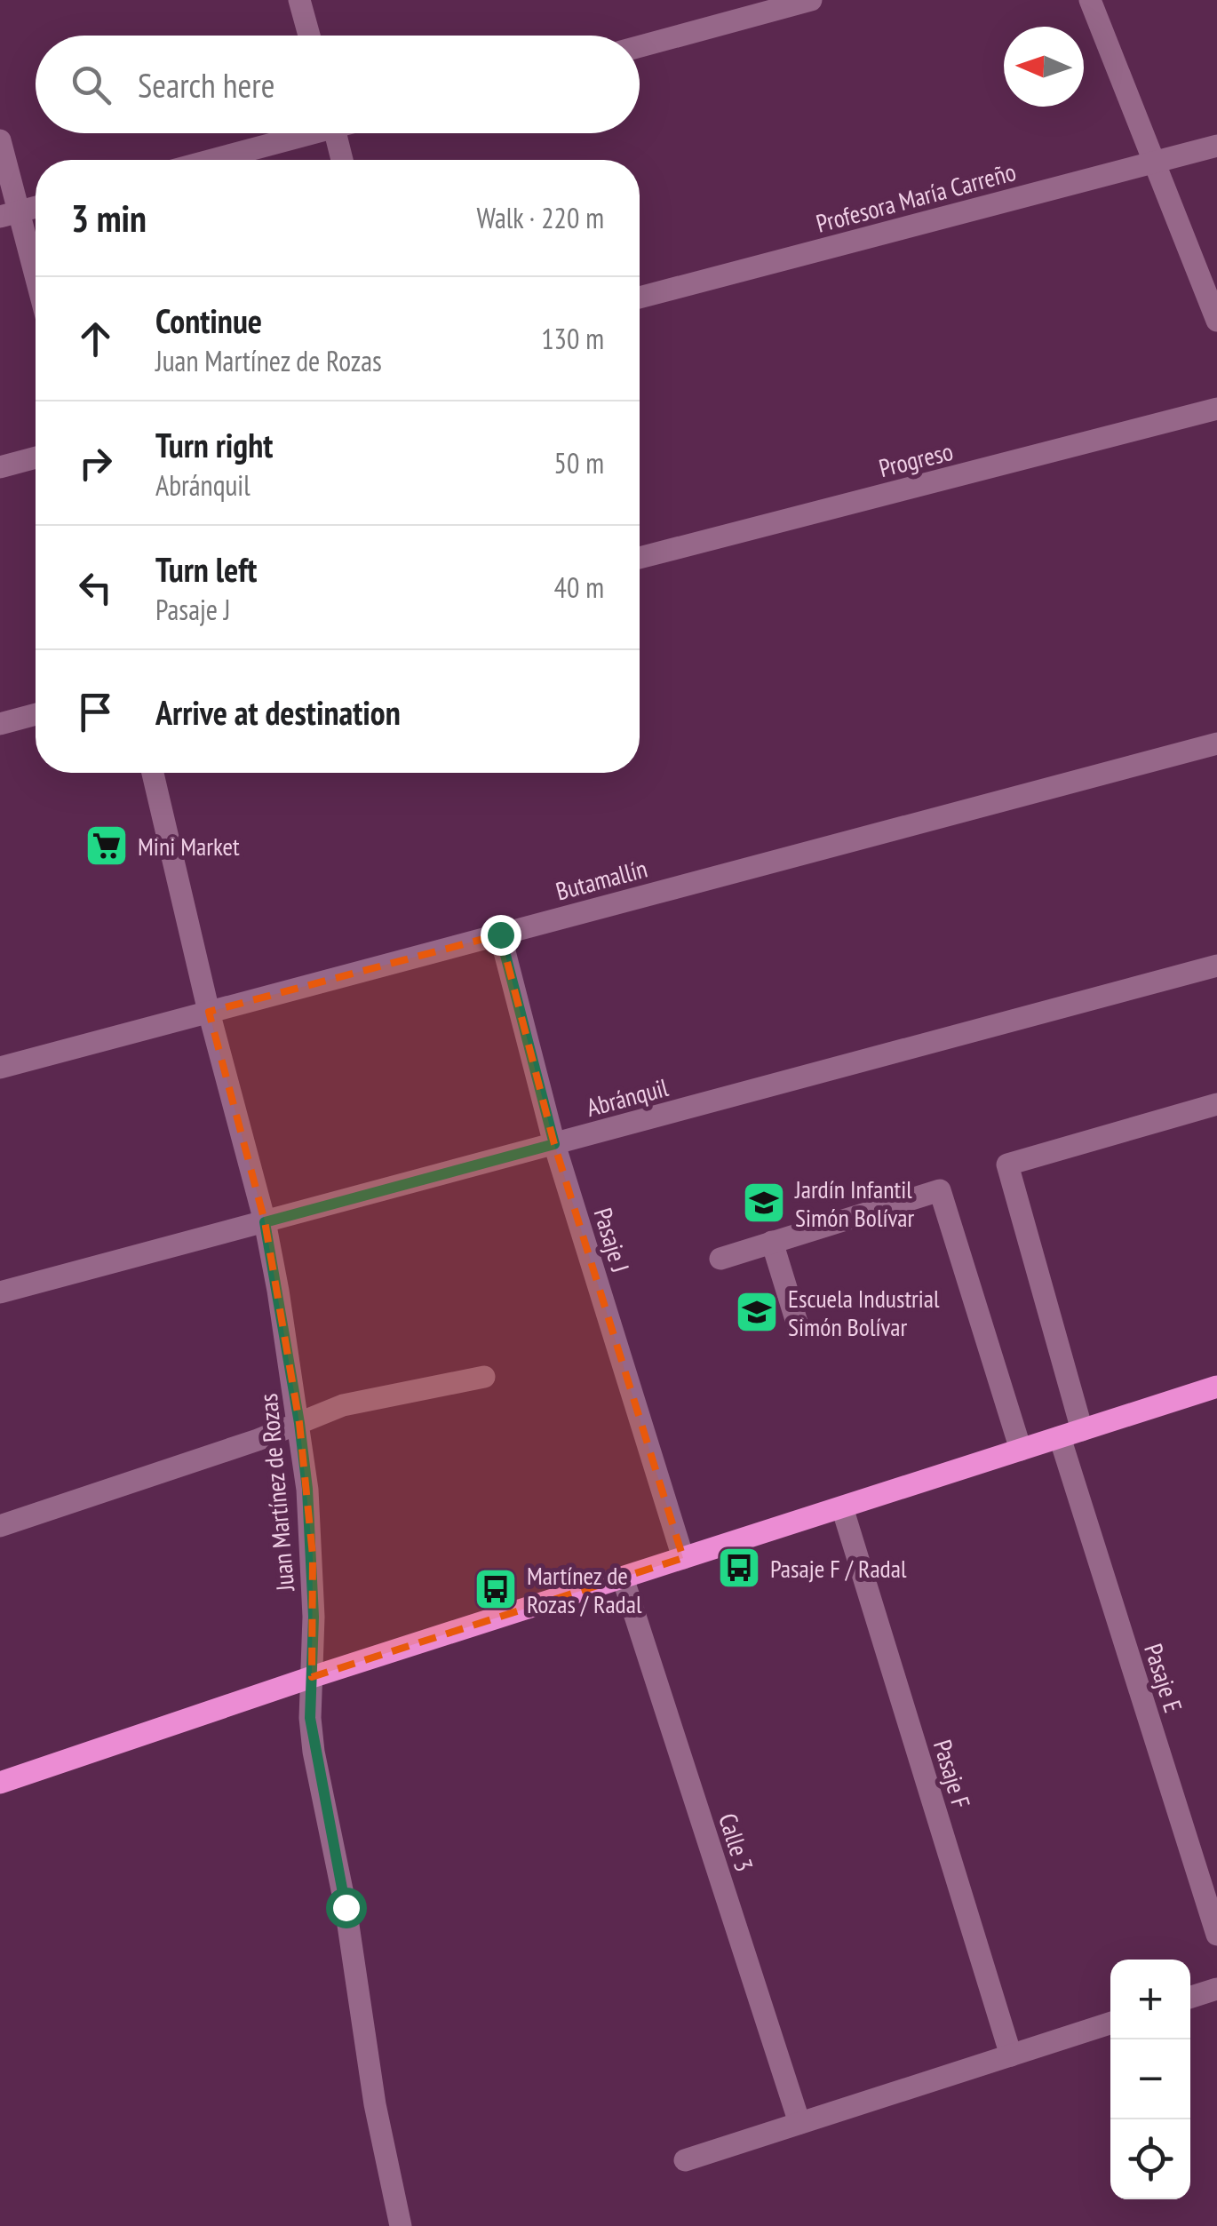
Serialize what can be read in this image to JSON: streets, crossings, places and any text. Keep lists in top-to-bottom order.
{
  "streets": {
    "street": [
      "Profesora María Carreño",
      "Progreso",
      "Butamallín",
      "Abránquil",
      "Pasaje J",
      "Juan Martínez de Rozas",
      "Pasaje E",
      "Pasaje F",
      "Calle 3"
    ]
  },
  "crossings": [
    ["Butamallín", "Pasaje J"],
    ["Butamallín", "Juan Martínez de Rozas"],
    ["Abránquil", "Pasaje J"],
    ["Abránquil", "Juan Martínez de Rozas"]
  ],
  "places": {
    "supermarket": ["Mini Market"],
    "school or university": ["Jardín Infantil Simón Bolívar", "Escuela Industrial Simón Bolívar"],
    "bus stop": ["Pasaje F / Radal", "Martínez de Rozas / Radal"]
  },
  "north": "left",
  "page": {
    "search": "Search here",
    "heading": ["3 min", "Walk · 220 m"],
    "list": [
      ["Continue", "Juan Martínez de Rozas", "130 m"],
      ["Turn right", "Abránquil", "50 m"],
      ["Turn left", "Pasaje J", "40 m"],
      "Arrive at destination"
    ],
    "map_buttons": ["+", "−"]
  }
}
